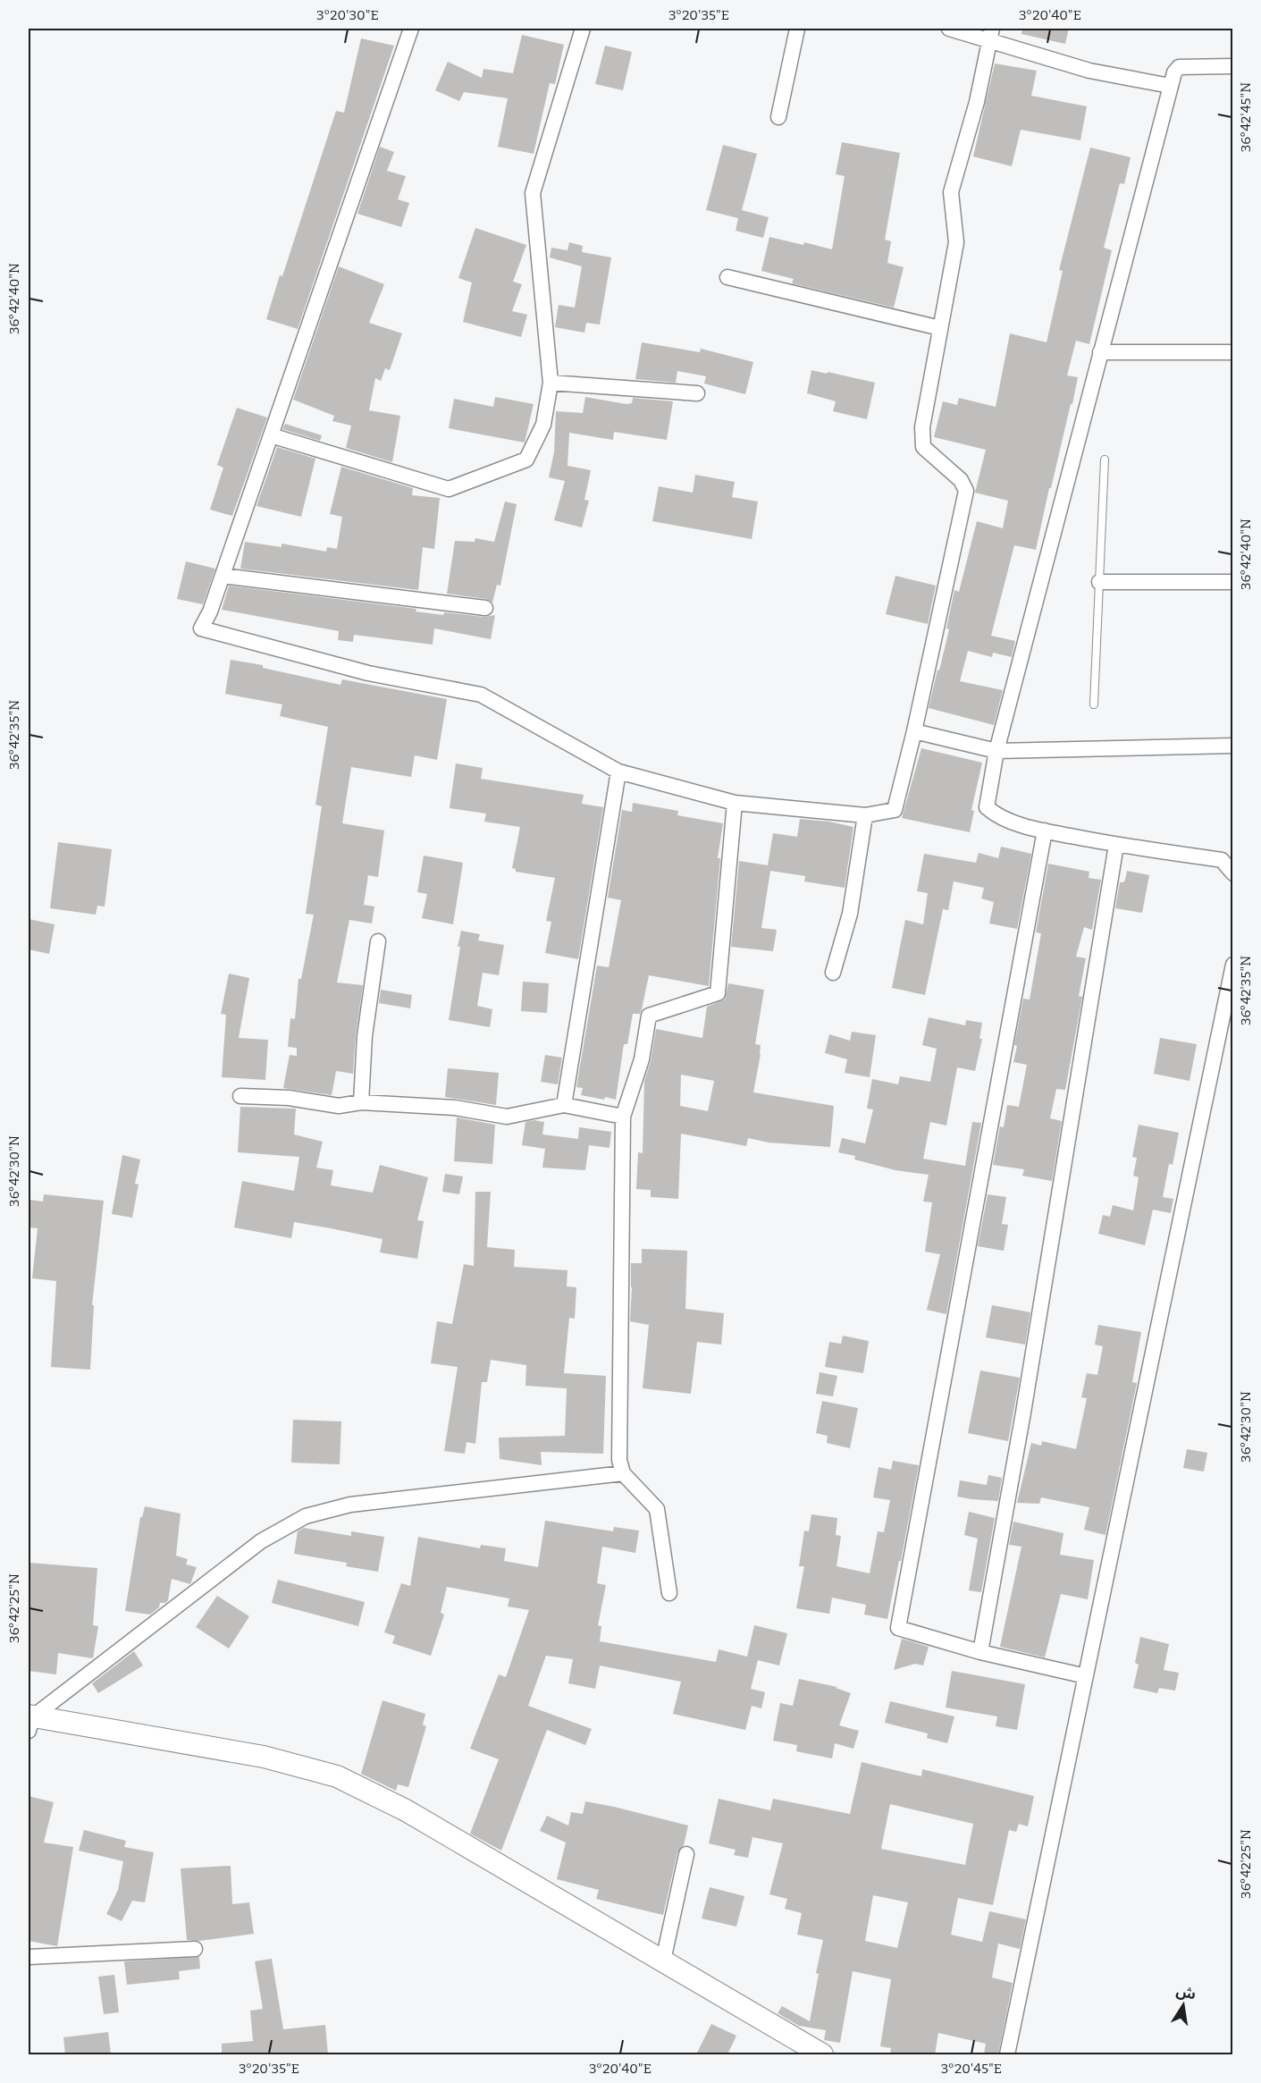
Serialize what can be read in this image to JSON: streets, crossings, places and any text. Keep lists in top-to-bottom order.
{
  "north": "top",
  "coordinates": [
    "3°20'30\"E",
    "3°20'35\"E",
    "3°20'40\"E",
    "36°42'45\"N",
    "36°42'40\"N",
    "36°42'35\"N",
    "36°42'30\"N",
    "36°42'25\"N",
    "3°20'45\"E"
  ]
}
